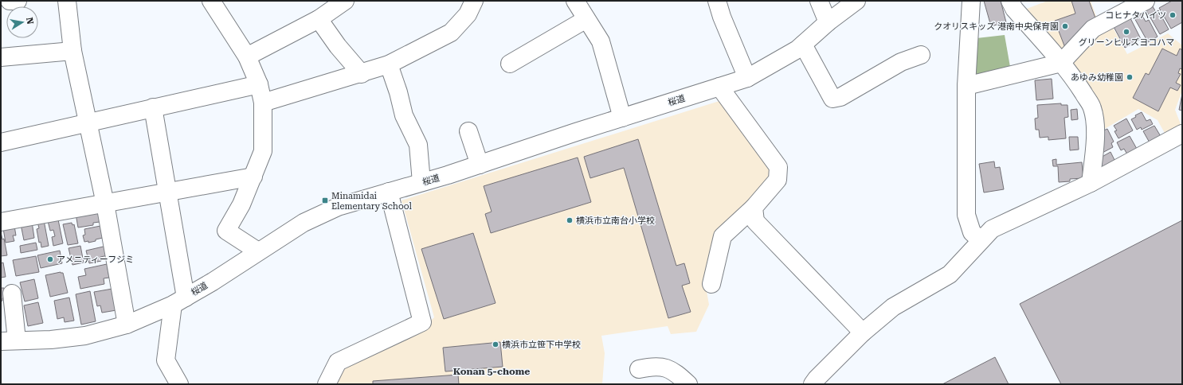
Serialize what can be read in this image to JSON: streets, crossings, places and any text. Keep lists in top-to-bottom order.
{
  "streets": {
    "street": ["桜道"]
  },
  "districts": ["Konan 5-chome"],
  "places": {
    "other": [
      "コヒナタハイツ",
      "クオリスキッズ 港南中央保育園",
      "グリーンヒルズヨコハマ",
      "あゆみ幼稚園",
      "横浜市立南台小学校",
      "アメニティーフジミ",
      "横浜市立笹下中学校"
    ],
    "transit": ["Minamidai Elementary School"]
  },
  "north": "right"
}
